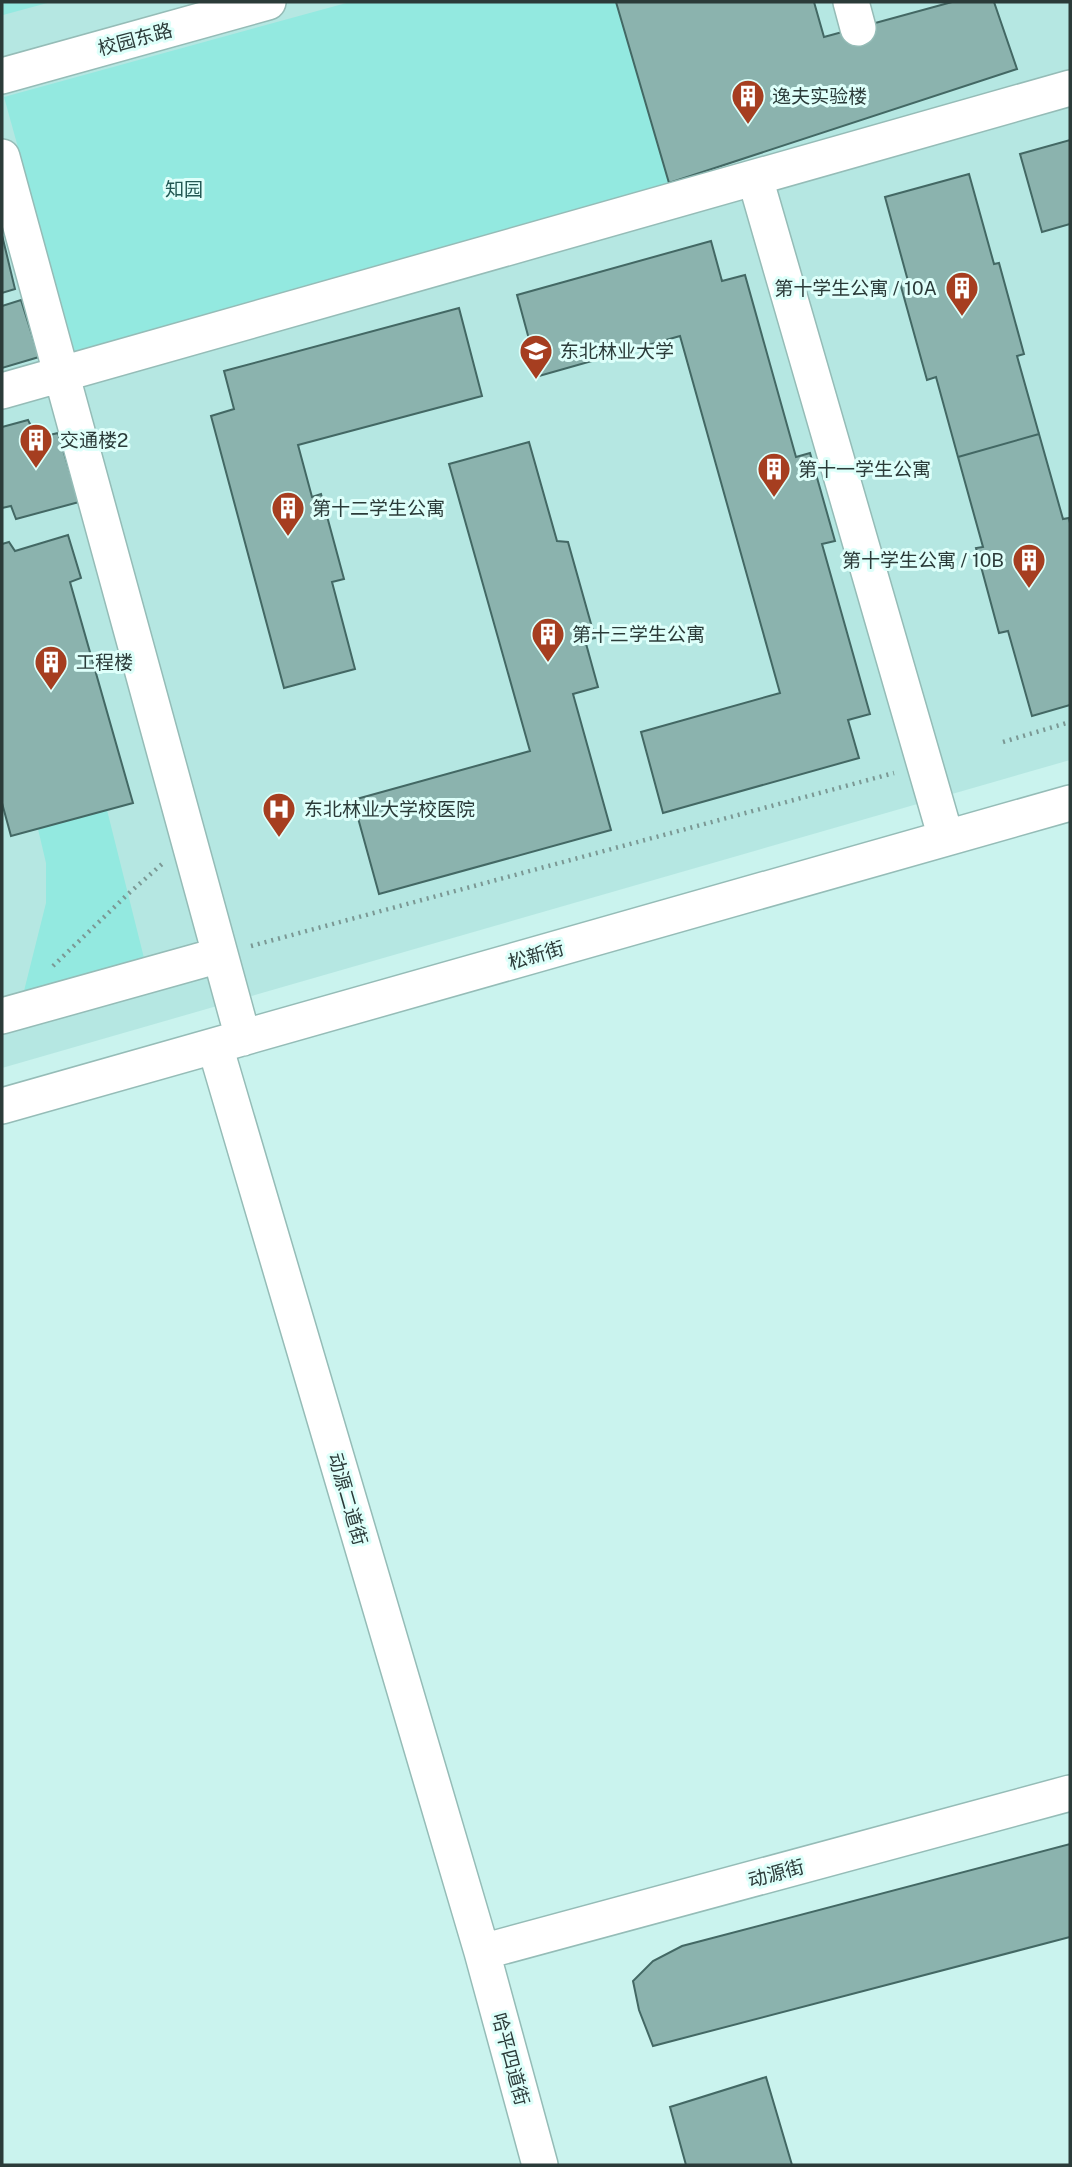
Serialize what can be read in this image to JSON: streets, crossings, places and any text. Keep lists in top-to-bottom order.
{
  "streets": {
    "street": [
      "校园东路",
      "松新街",
      "动源二道街",
      "动源街",
      "哈平四道街"
    ]
  },
  "crossings": [
    ["松新街", "动源二道街"],
    ["动源二道街", "动源街"],
    ["动源二道街", "哈平四道街"],
    ["动源街", "哈平四道街"]
  ],
  "parks": ["知园"],
  "places": {
    "building": [
      "逸夫实验楼",
      "第十学生公寓 / 10A",
      "交通楼2",
      "第十一学生公寓",
      "第十二学生公寓",
      "第十学生公寓 / 10B",
      "第十三学生公寓",
      "工程楼"
    ],
    "school or university": ["东北林业大学"],
    "hospital": ["东北林业大学校医院"]
  }
}
